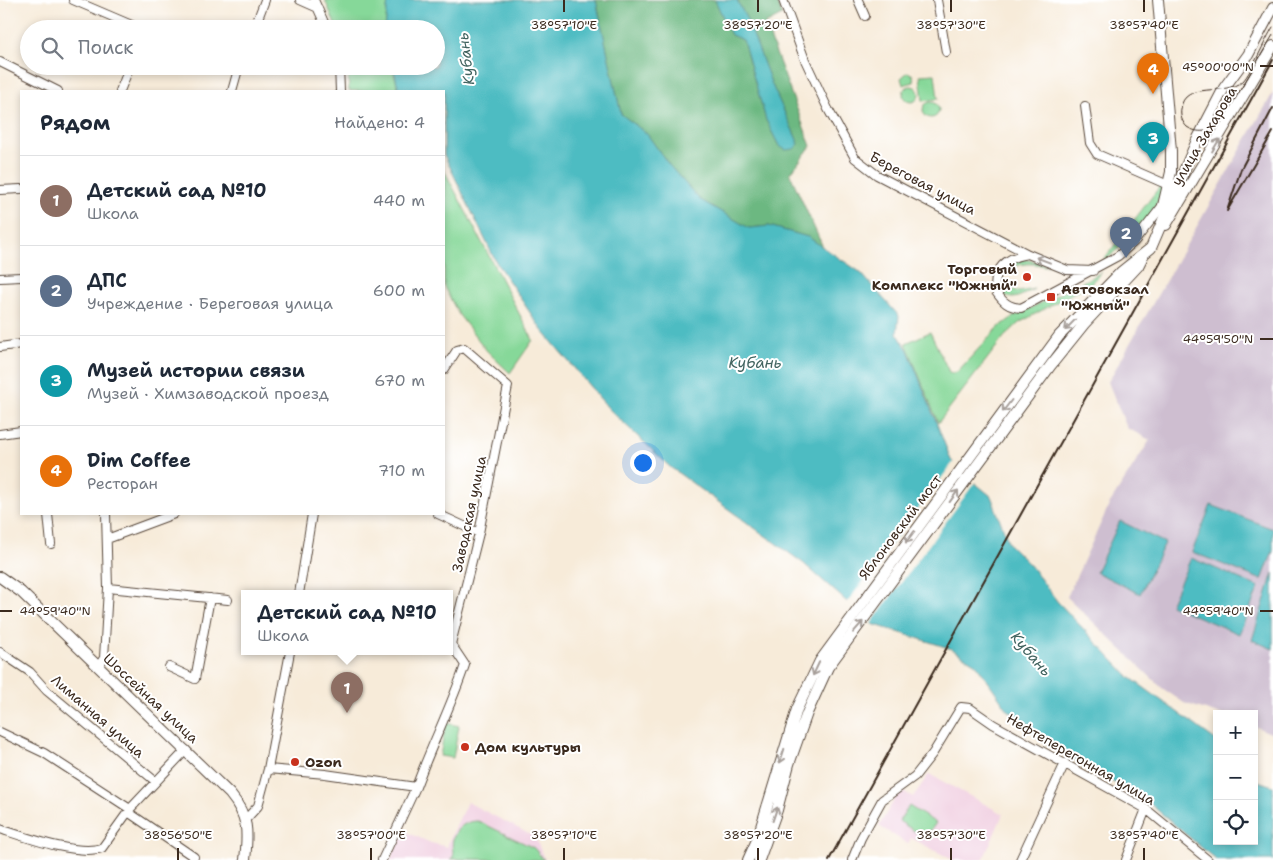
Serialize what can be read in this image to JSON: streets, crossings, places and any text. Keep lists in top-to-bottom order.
{
  "streets": {
    "main road": ["улица Захарова", "Яблоновский мост", "Шоссейная улица"],
    "street": [
      "Береговая улица",
      "Заводская улица",
      "Лиманная улица",
      "Нефтеперегонная улица"
    ]
  },
  "crossings": [
    ["улица Захарова", "Яблоновский мост"]
  ],
  "water": ["Кубань"],
  "places": {
    "other": ["Торговый Комплекс \"Южный\"", "Дом культуры", "Ozon"],
    "transit": ["Автовокзал \"Южный\""]
  },
  "page": {
    "search": "Поиск",
    "pins": [
      "4",
      "3",
      "2",
      "1"
    ],
    "heading": ["Рядом", "Найдено: 4"],
    "list": [
      {
        "mark": "1",
        "name": "Детский сад №10",
        "note": "Школа",
        "value": "440 m"
      },
      {
        "mark": "2",
        "name": "ДПС",
        "note": "Учреждение · Береговая улица",
        "value": "600 m"
      },
      {
        "mark": "3",
        "name": "Музей истории связи",
        "note": "Музей · Химзаводской проезд",
        "value": "670 m"
      },
      {
        "mark": "4",
        "name": "Dim Coffee",
        "note": "Ресторан",
        "value": "710 m"
      }
    ],
    "popup": ["Детский сад №10", "Школа"],
    "map_buttons": ["+", "−"]
  },
  "coordinates": [
    "38°57'10\"E",
    "38°57'20\"E",
    "38°57'30\"E",
    "38°57'40\"E",
    "45°00'00\"N",
    "44°59'50\"N",
    "44°59'40\"N",
    "38°56'50\"E",
    "38°57'00\"E"
  ]
}
